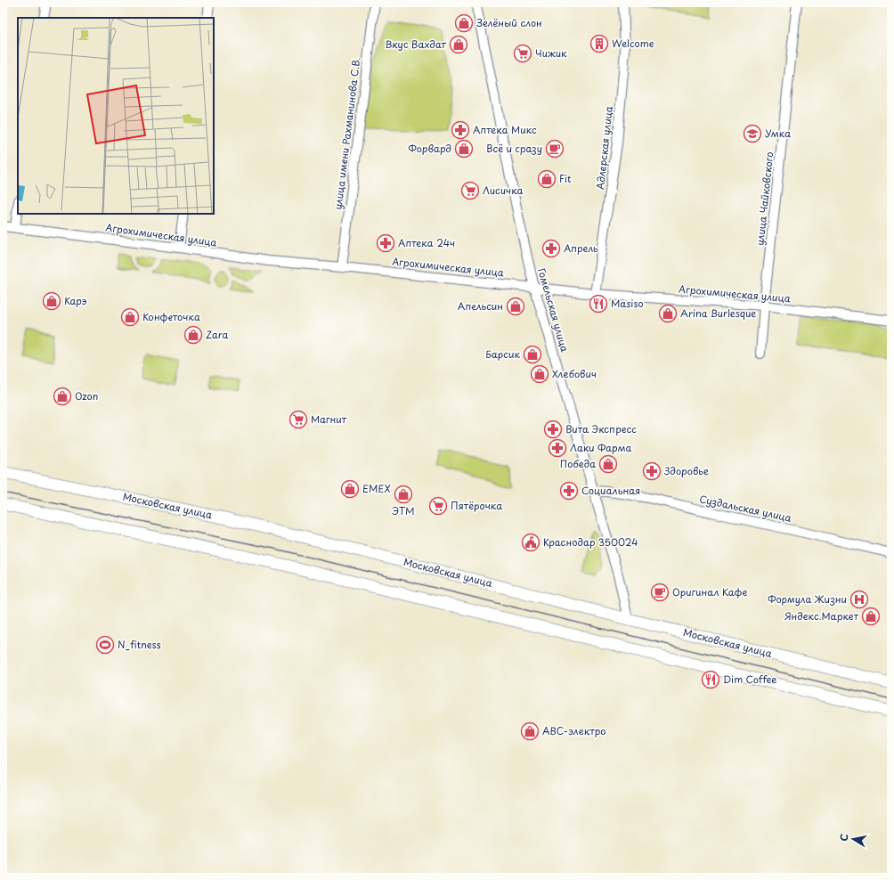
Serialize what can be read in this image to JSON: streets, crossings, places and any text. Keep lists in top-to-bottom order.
{
  "streets": {
    "street": [
      "улица имени Рахманинова С.В.",
      "Адлерская улица",
      "улица Чайковского",
      "Агрохимическая улица",
      "Гомельская улица",
      "Московская улица",
      "Суздальская улица"
    ]
  },
  "crossings": [
    ["улица имени Рахманинова С.В.", "Агрохимическая улица"],
    ["Адлерская улица", "Агрохимическая улица"],
    ["улица Чайковского", "Агрохимическая улица"],
    ["Агрохимическая улица", "Гомельская улица"],
    ["Гомельская улица", "Московская улица"],
    ["Гомельская улица", "Суздальская улица"]
  ],
  "places": {
    "shop": [
      "Зелёный слон",
      "Вкус Вахдат",
      "Форвард",
      "Fit",
      "Карэ",
      "Апельсин",
      "Arina Burlesque",
      "Конфеточка",
      "Zara",
      "Барсик",
      "Хлебович",
      "Ozon",
      "Победа",
      "EMEX",
      "ЭТМ",
      "Яндекс.Маркет",
      "АВС-электро"
    ],
    "building": ["Welcome"],
    "supermarket": [
      "Чижик",
      "Лисичка",
      "Магнит",
      "Пятёрочка"
    ],
    "pharmacy": [
      "Аптека Микс",
      "Аптека 24ч",
      "Апрель",
      "Вита Экспресс",
      "Лаки Фарма",
      "Здоровье",
      "Социальная"
    ],
    "school or university": ["Умка"],
    "cafe": ["Всё и сразу", "Оригинал Кафе"],
    "restaurant": ["Masiso", "Dim Coffee"],
    "public building": ["Краснодар 350024"],
    "hospital": ["Формула Жизни"],
    "sports": ["N_fitness"]
  },
  "north": "left"
}
